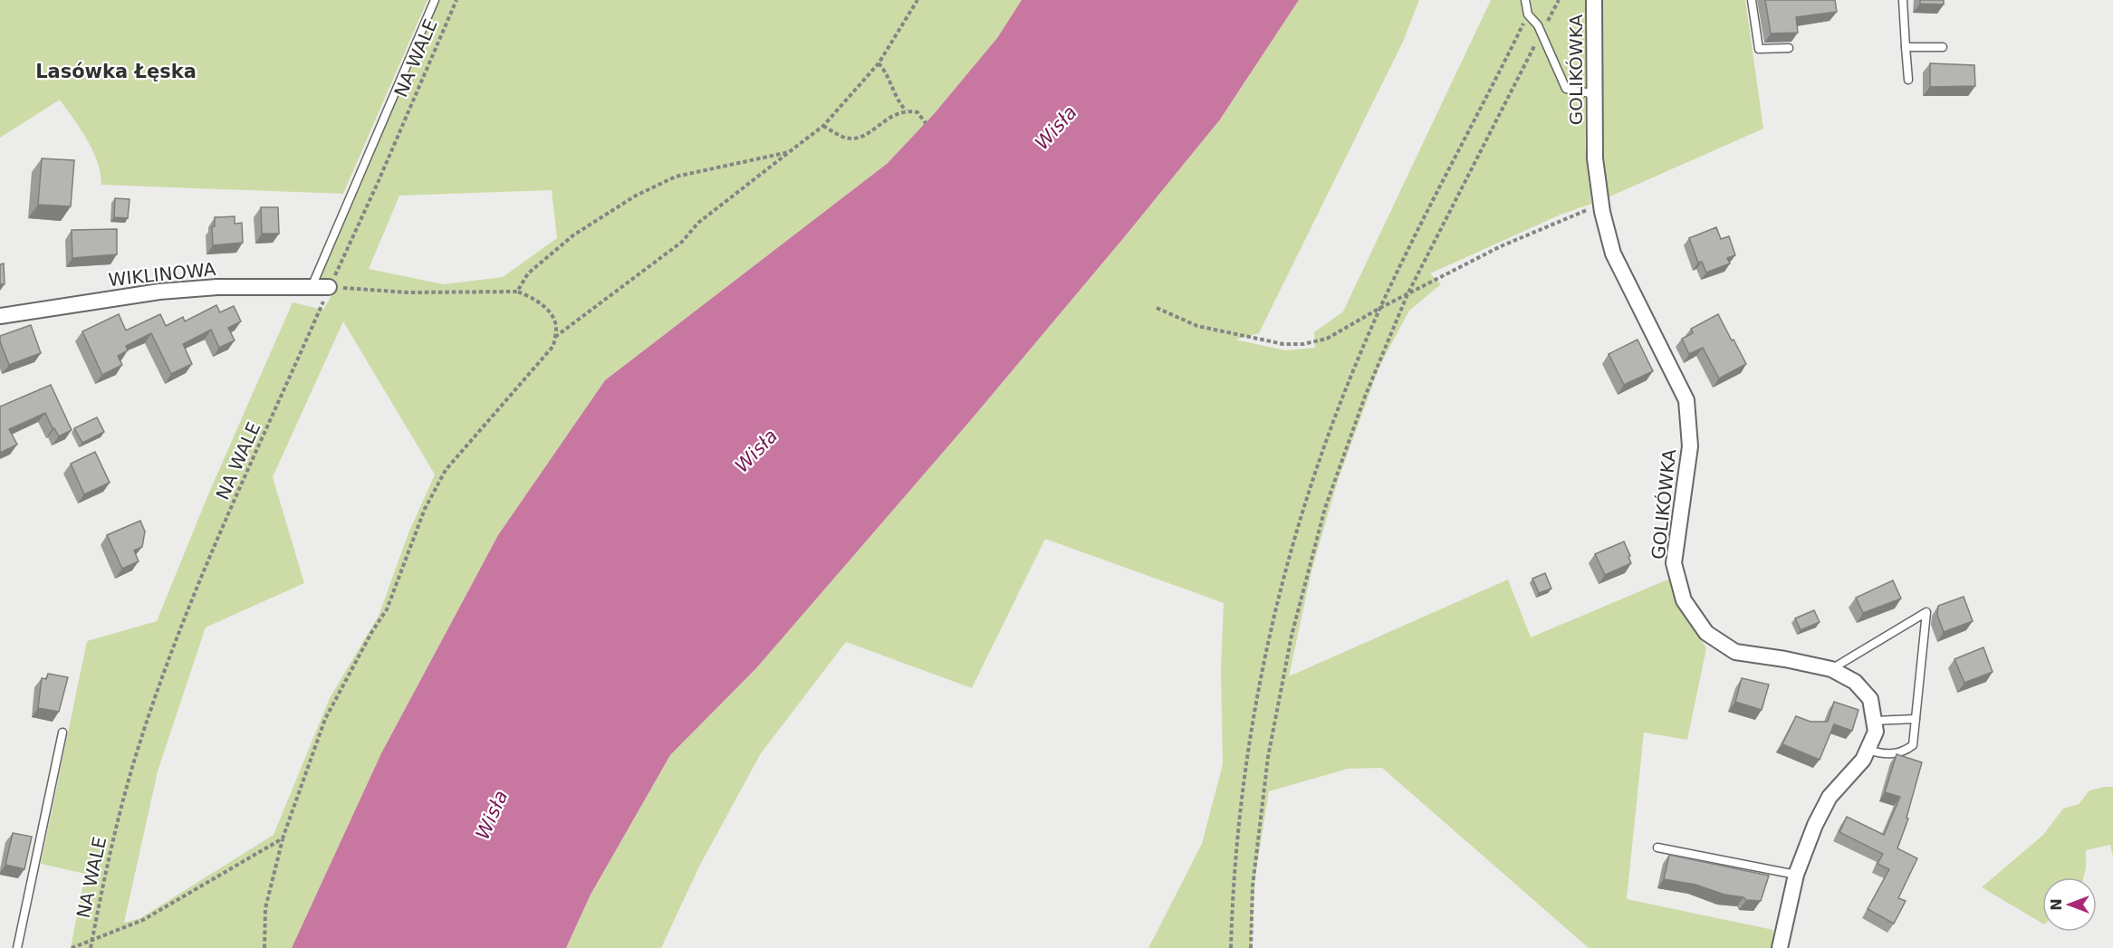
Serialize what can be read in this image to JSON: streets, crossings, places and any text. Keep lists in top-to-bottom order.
{
  "streets": {
    "street": ["GOLIKÓWKA", "WIKLINOWA"],
    "path": ["NA WALE"]
  },
  "crossings": [
    ["NA WALE", "WIKLINOWA"]
  ],
  "districts": ["Lasówka Łęska"],
  "water": ["Wisła"],
  "north": "left"
}
